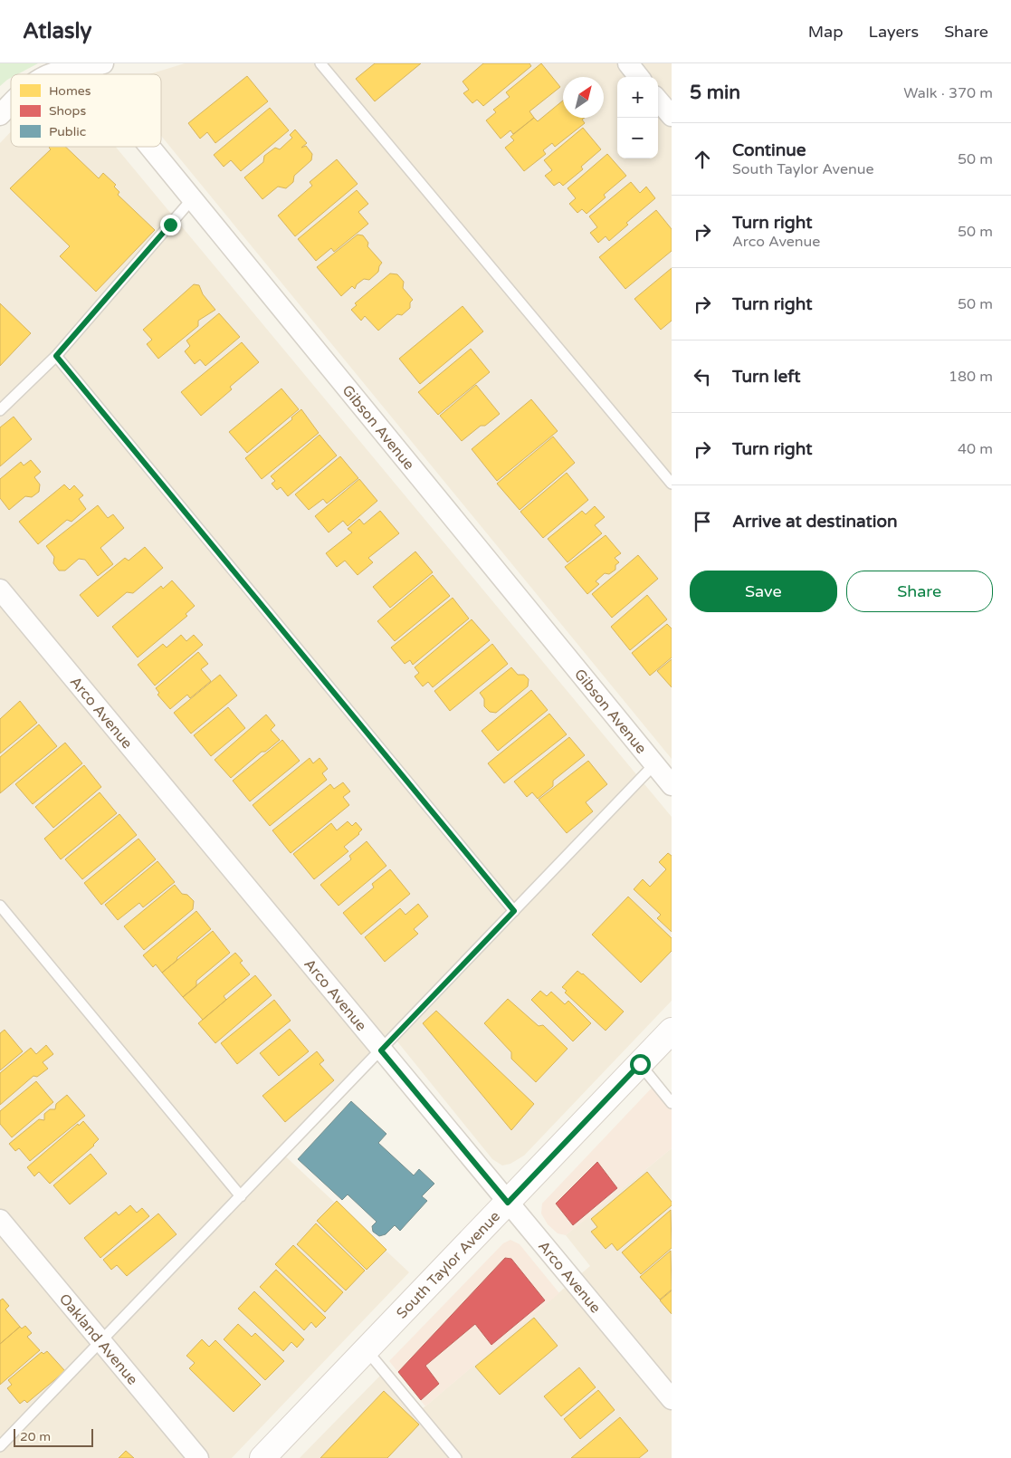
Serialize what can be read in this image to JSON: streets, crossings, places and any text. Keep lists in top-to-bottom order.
{
  "streets": {
    "street": [
      "Gibson Avenue",
      "Arco Avenue",
      "South Taylor Avenue",
      "Oakland Avenue"
    ]
  },
  "crossings": [
    ["Arco Avenue", "South Taylor Avenue"]
  ],
  "legend": ["Homes", "Shops", "Public"],
  "scale_bar": "20 m",
  "north": "top right",
  "page": {
    "header": "Atlasly",
    "nav": ["Map", "Layers", "Share"],
    "heading": ["5 min", "Walk · 370 m"],
    "map_buttons": ["+", "−"],
    "list": [
      ["Continue", "South Taylor Avenue", "50 m"],
      ["Turn right", "Arco Avenue", "50 m"],
      ["Turn right", "50 m"],
      ["Turn left", "180 m"],
      ["Turn right", "40 m"],
      "Arrive at destination"
    ],
    "buttons": ["Save", "Share"],
    "scale": "20 m"
  }
}
